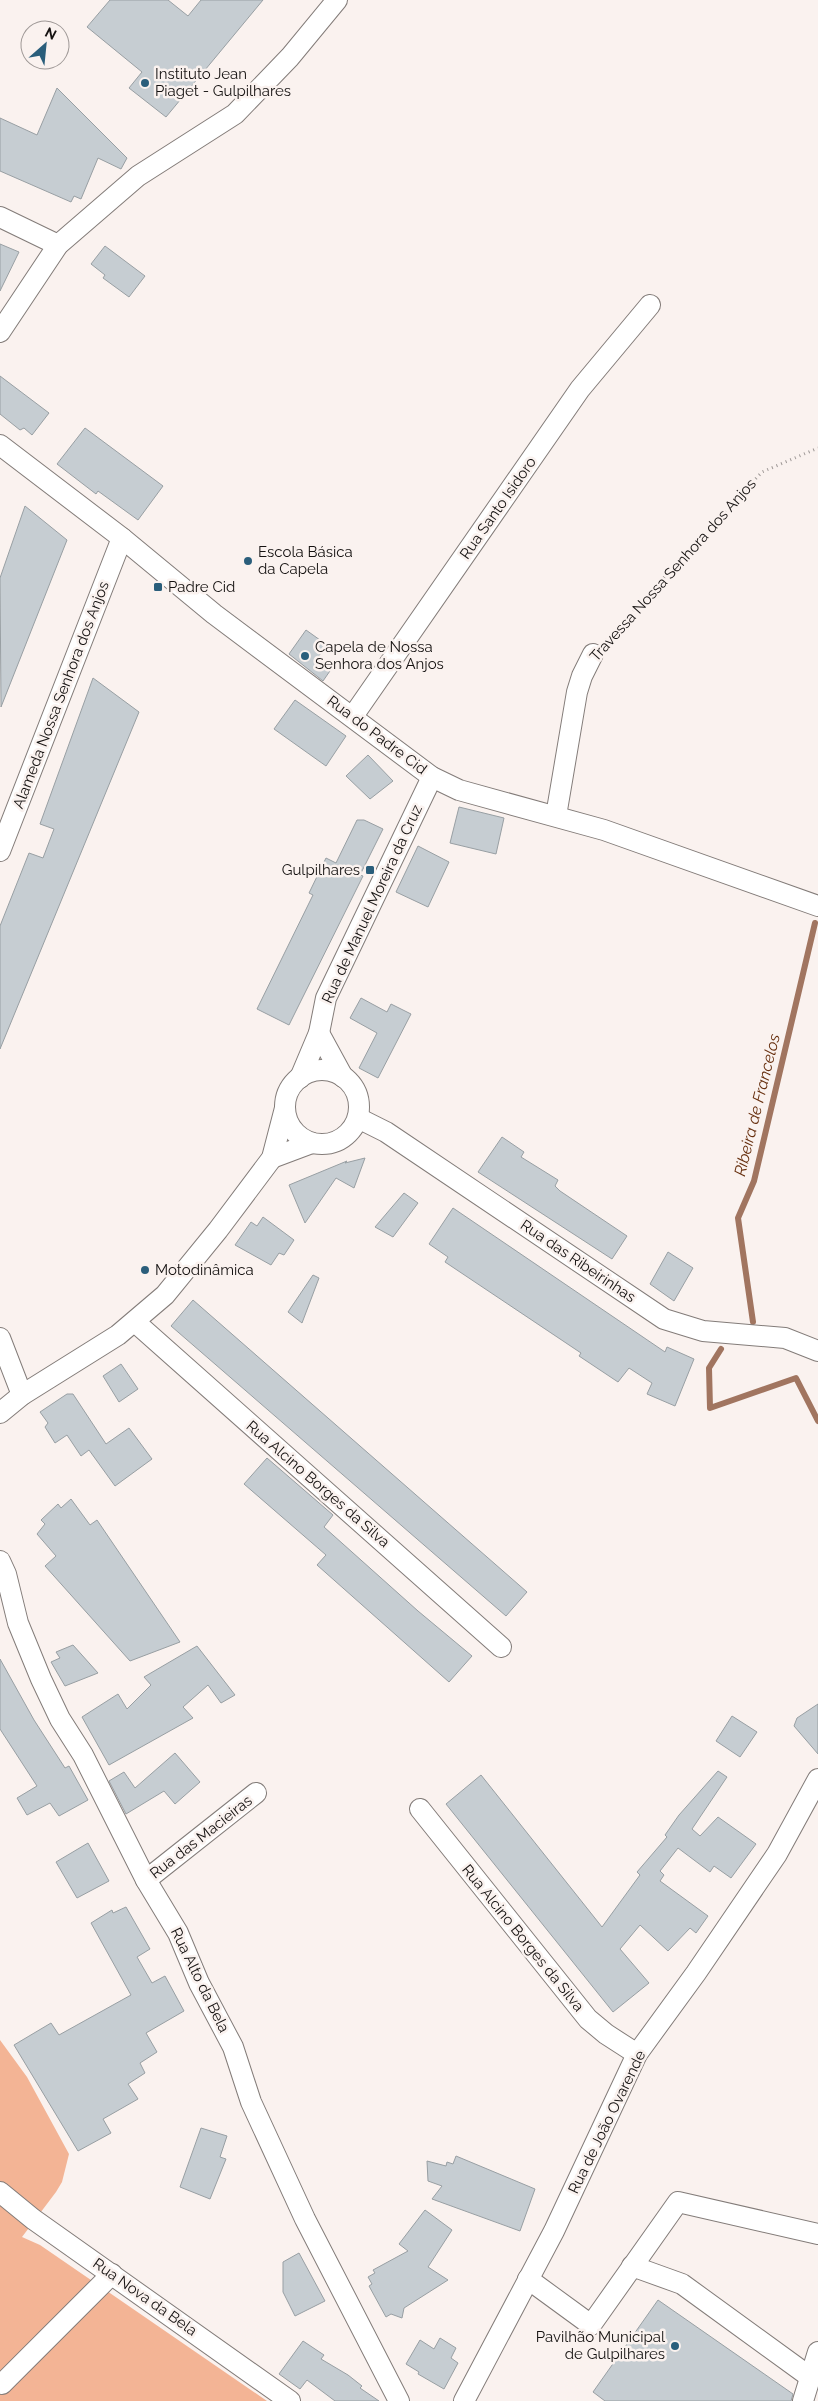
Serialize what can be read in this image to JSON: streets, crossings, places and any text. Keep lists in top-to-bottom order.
{
  "streets": {
    "street": [
      "Rua Santo Isidoro",
      "Travessa Nossa Senhora dos Anjos",
      "Alameda Nossa Senhora dos Anjos",
      "Rua do Padre Cid",
      "Rua de Manuel Moreira da Cruz",
      "Rua das Ribeirinhas",
      "Rua Alcino Borges da Silva",
      "Rua das Macieiras",
      "Rua Alto da Bela",
      "Rua de João Ovarende",
      "Rua Nova da Bela"
    ]
  },
  "crossings": [
    ["Rua Santo Isidoro", "Rua do Padre Cid"],
    ["Travessa Nossa Senhora dos Anjos", "Rua do Padre Cid"],
    ["Alameda Nossa Senhora dos Anjos", "Rua do Padre Cid"],
    ["Rua do Padre Cid", "Rua de Manuel Moreira da Cruz"],
    ["Rua de Manuel Moreira da Cruz", "Rua das Ribeirinhas"],
    ["Rua Alcino Borges da Silva", "Rua de João Ovarende"],
    ["Rua das Macieiras", "Rua Alto da Bela"]
  ],
  "water": ["Ribeira de Francelos"],
  "places": {
    "other": [
      "Instituto Jean Piaget - Gulpilhares",
      "Escola Básica da Capela",
      "Capela de Nossa Senhora dos Anjos",
      "Motodinâmica",
      "Pavilhão Municipal de Gulpilhares"
    ],
    "transit": ["Padre Cid", "Gulpilhares"]
  },
  "north": "top right"
}
